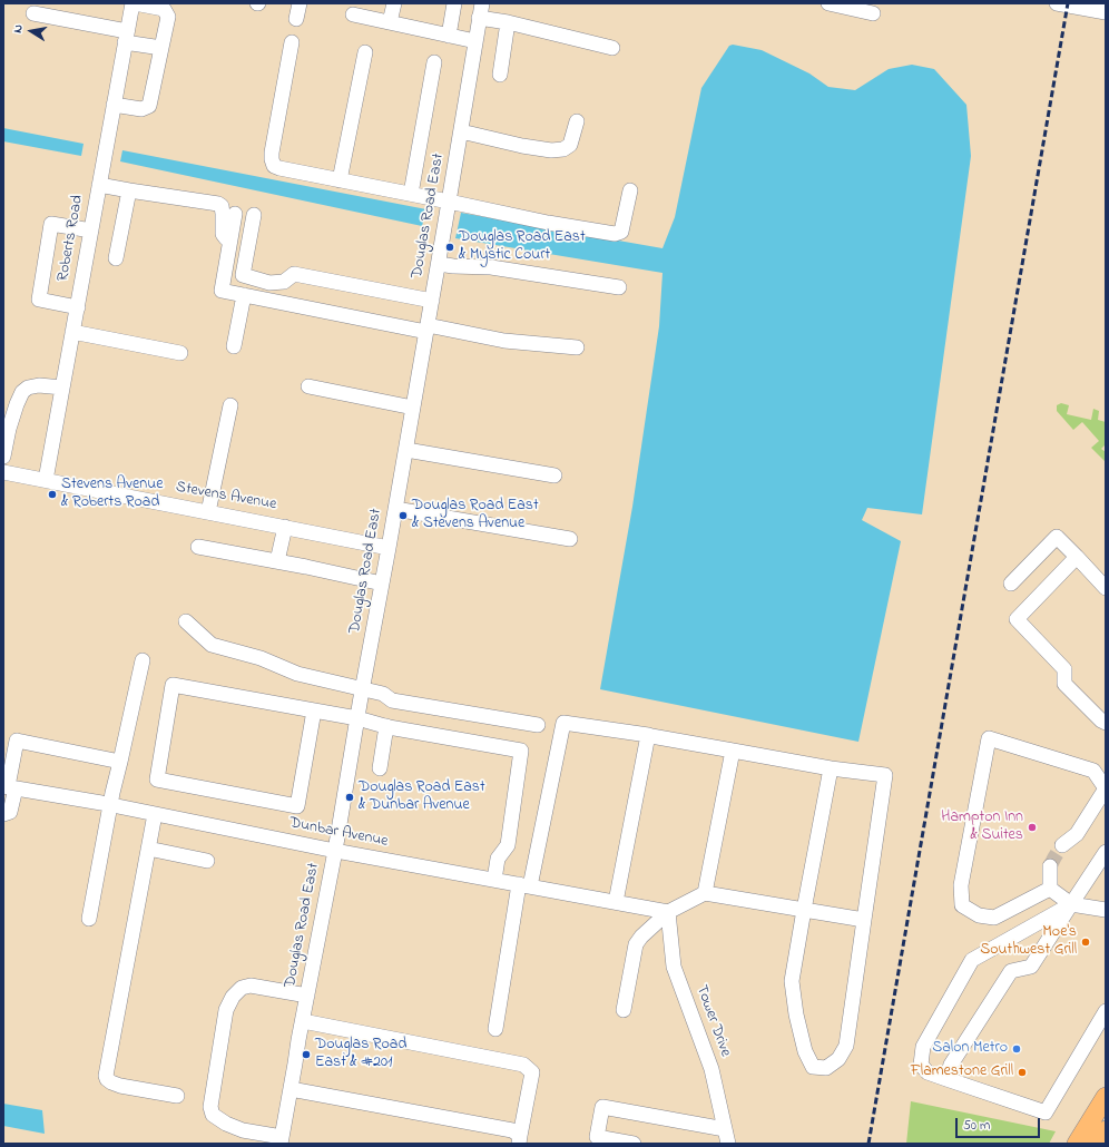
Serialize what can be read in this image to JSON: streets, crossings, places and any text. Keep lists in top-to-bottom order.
{
  "streets": {
    "street": [
      "Douglas Road East",
      "Roberts Road",
      "Stevens Avenue",
      "Dunbar Avenue",
      "Tower Drive"
    ]
  },
  "crossings": [
    ["Douglas Road East", "Stevens Avenue"],
    ["Douglas Road East", "Dunbar Avenue"],
    ["Roberts Road", "Stevens Avenue"],
    ["Dunbar Avenue", "Tower Drive"]
  ],
  "places": [
    "Douglas Road East & Mystic Court",
    "Stevens Avenue & Roberts Road",
    "Douglas Road East & Stevens Avenue",
    "Douglas Road East & Dunbar Avenue",
    "Hampton Inn & Suites",
    "Moe's Southwest Grill",
    "Salon Metro",
    "Douglas Road East & #201",
    "Flamestone Grill"
  ],
  "scale_bar": "50 m",
  "north": "left"
}
